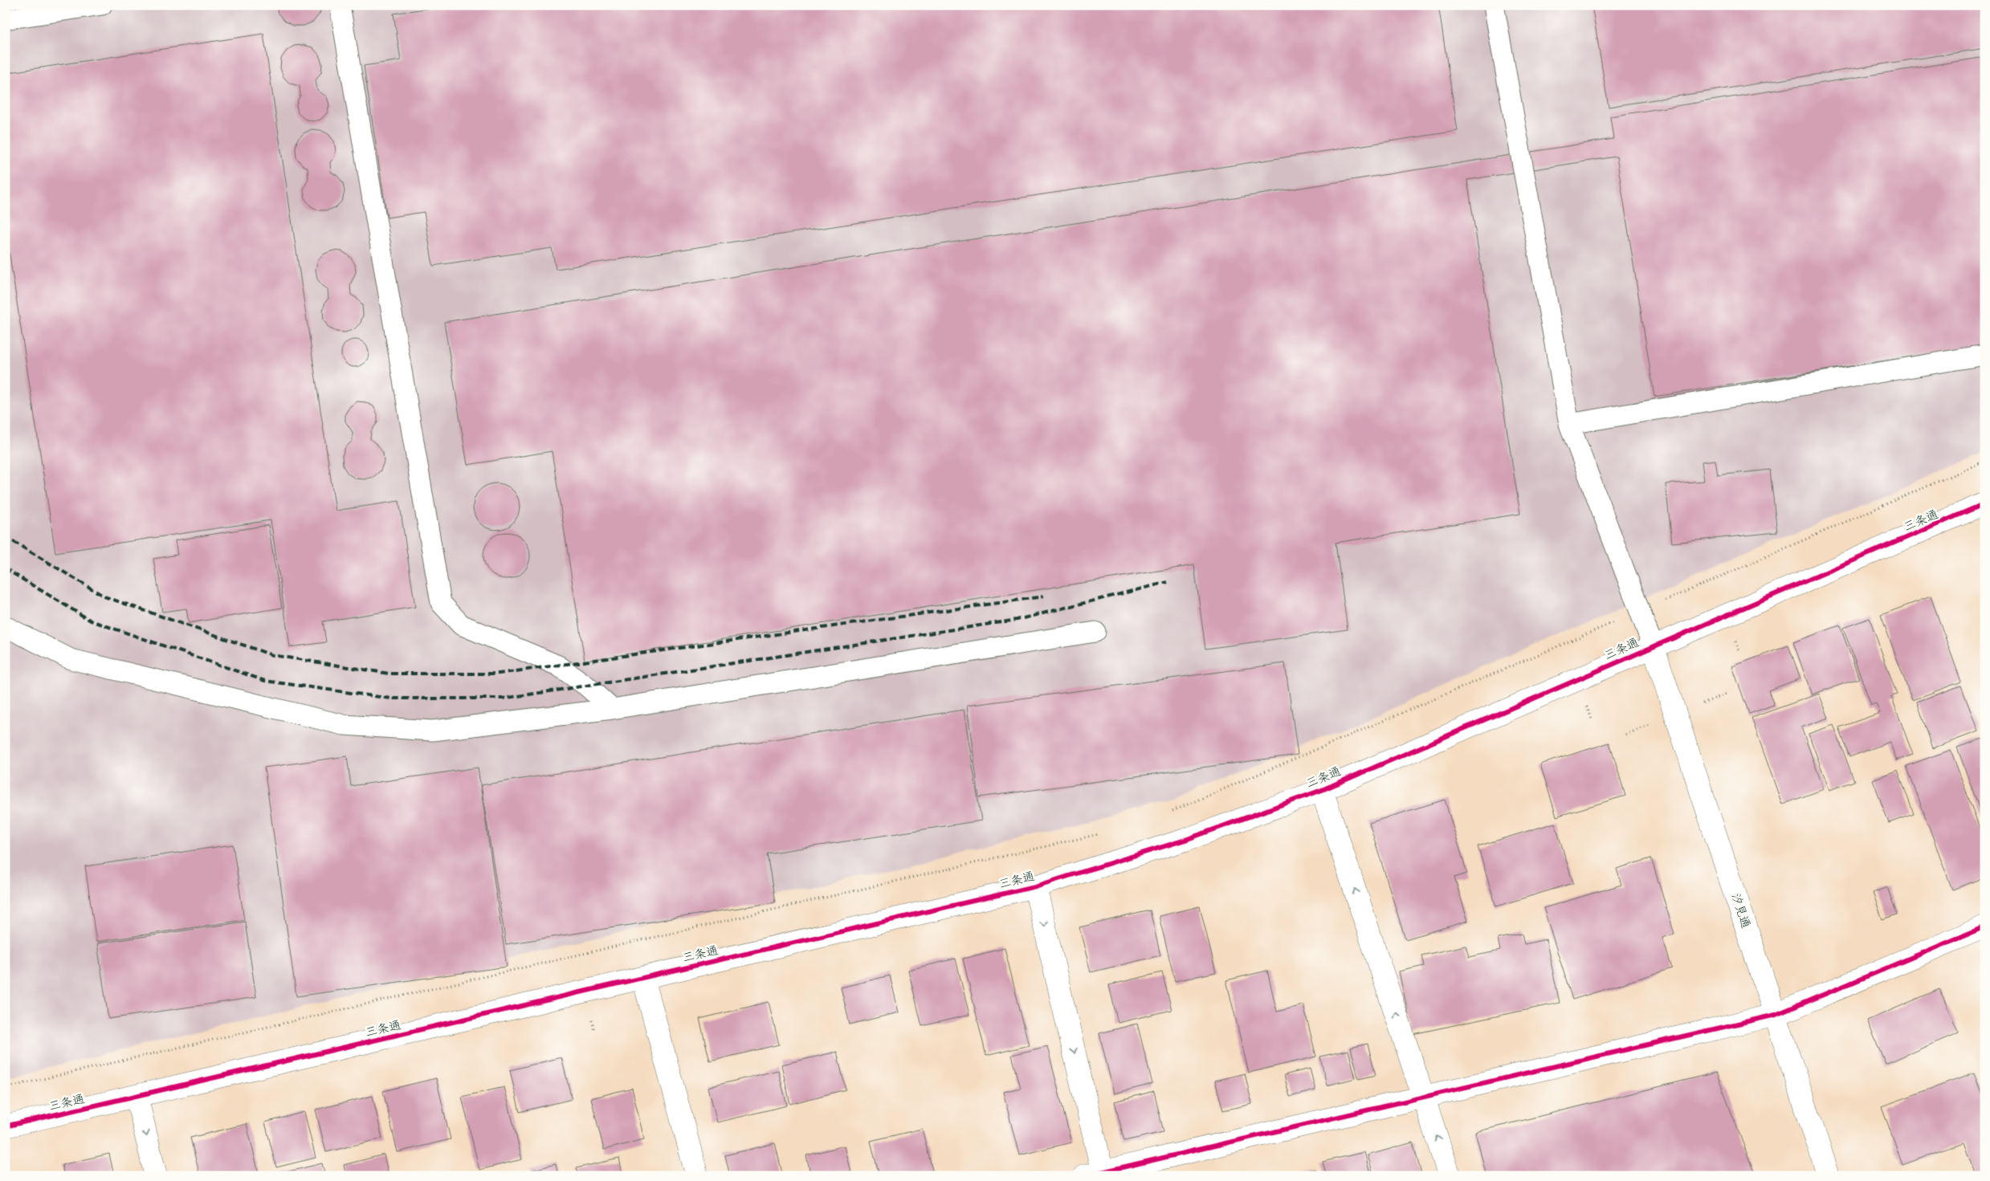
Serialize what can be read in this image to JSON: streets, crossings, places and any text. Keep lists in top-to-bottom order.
{
  "streets": {
    "street": ["三条通", "汐見通"]
  },
  "crossings": [
    ["三条通", "汐見通"]
  ]
}
